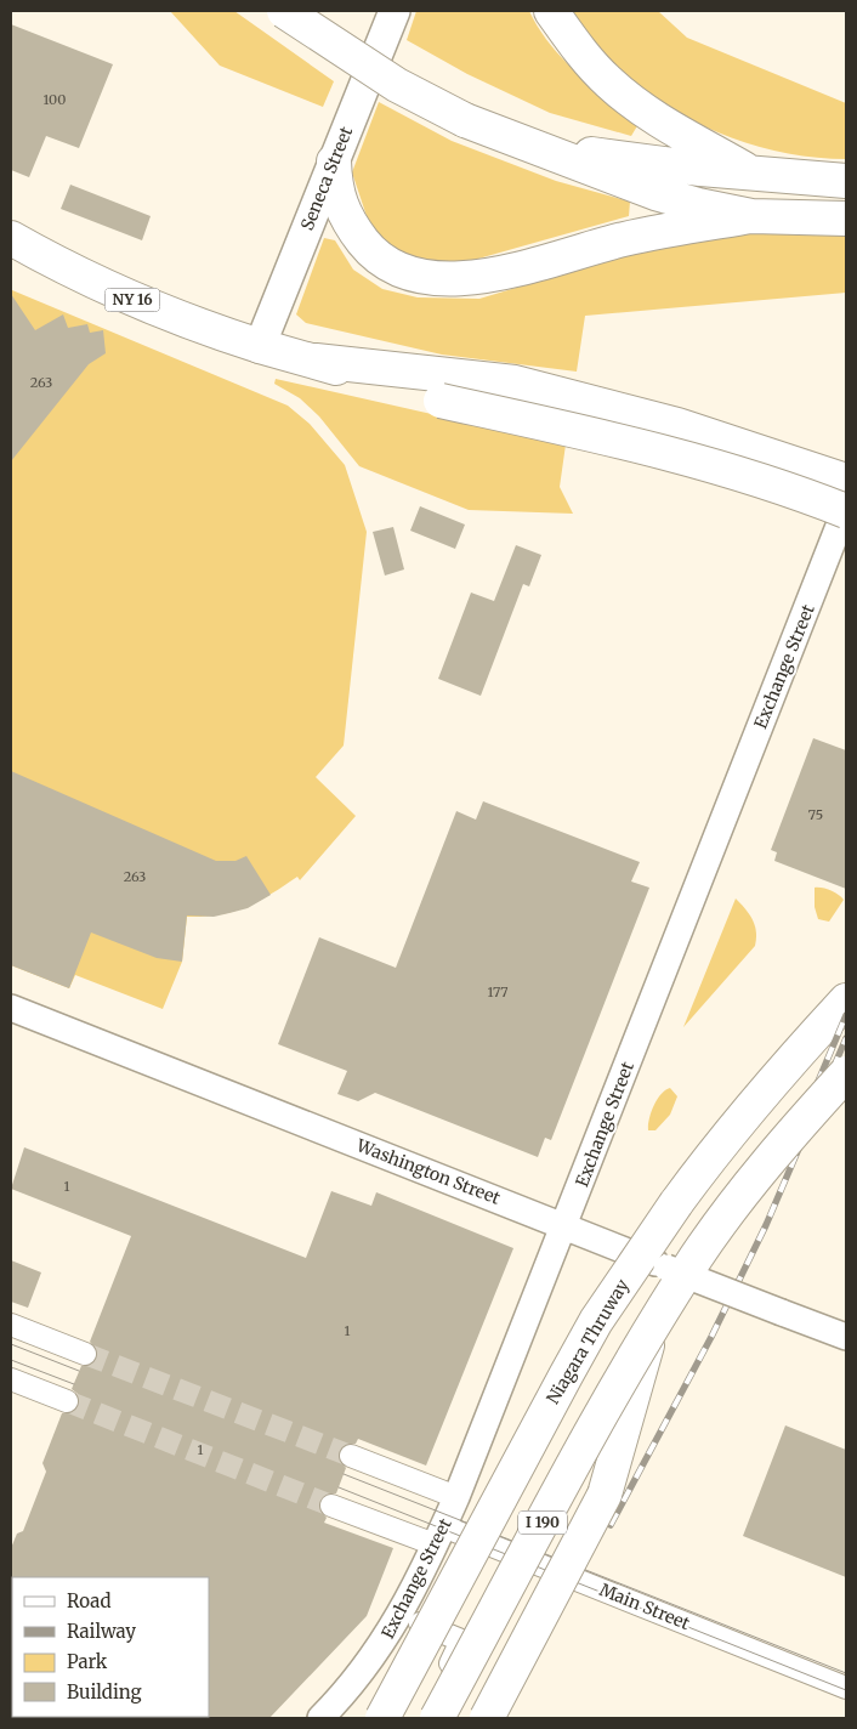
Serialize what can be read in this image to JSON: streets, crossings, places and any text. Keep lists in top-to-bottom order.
{
  "streets": {
    "highway": ["NY 16", "Niagara Thruway", "I 190"],
    "main road": ["Seneca Street"],
    "street": ["Exchange Street", "Washington Street", "Main Street"]
  },
  "crossings": [
    ["Seneca Street", "NY 16"],
    ["Exchange Street", "Washington Street"],
    ["Exchange Street", "Main Street"]
  ],
  "house_numbers": [
    "100",
    "263",
    "75",
    "263",
    "177",
    "1",
    "1",
    "1"
  ],
  "legend": [
    "Road",
    "Railway",
    "Park",
    "Building"
  ]
}
